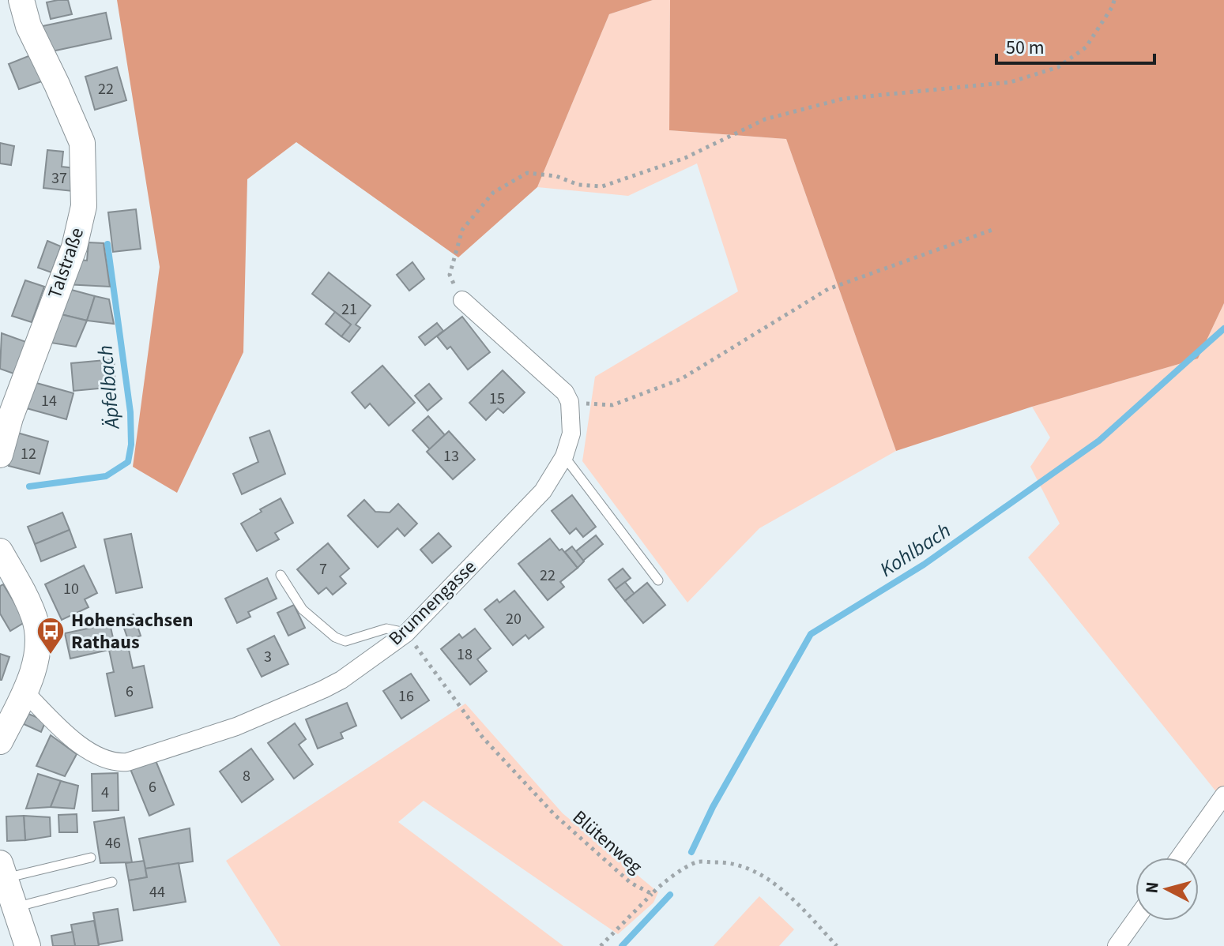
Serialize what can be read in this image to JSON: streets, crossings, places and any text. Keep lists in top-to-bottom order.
{
  "streets": {
    "street": ["Talstraße", "Brunnengasse"],
    "path": ["Blütenweg"]
  },
  "crossings": [
    ["Brunnengasse", "Blütenweg"]
  ],
  "water": ["Äpfelbach", "Kohlbach"],
  "places": {
    "bus stop": ["Hohensachsen Rathaus"]
  },
  "house_numbers": [
    "22",
    "37",
    "21",
    "15",
    "14",
    "12",
    "13",
    "7",
    "22",
    "10",
    "20",
    "18",
    "3",
    "6",
    "16",
    "8",
    "6",
    "4",
    "46",
    "44"
  ],
  "scale_bar": "50 m",
  "north": "left"
}
